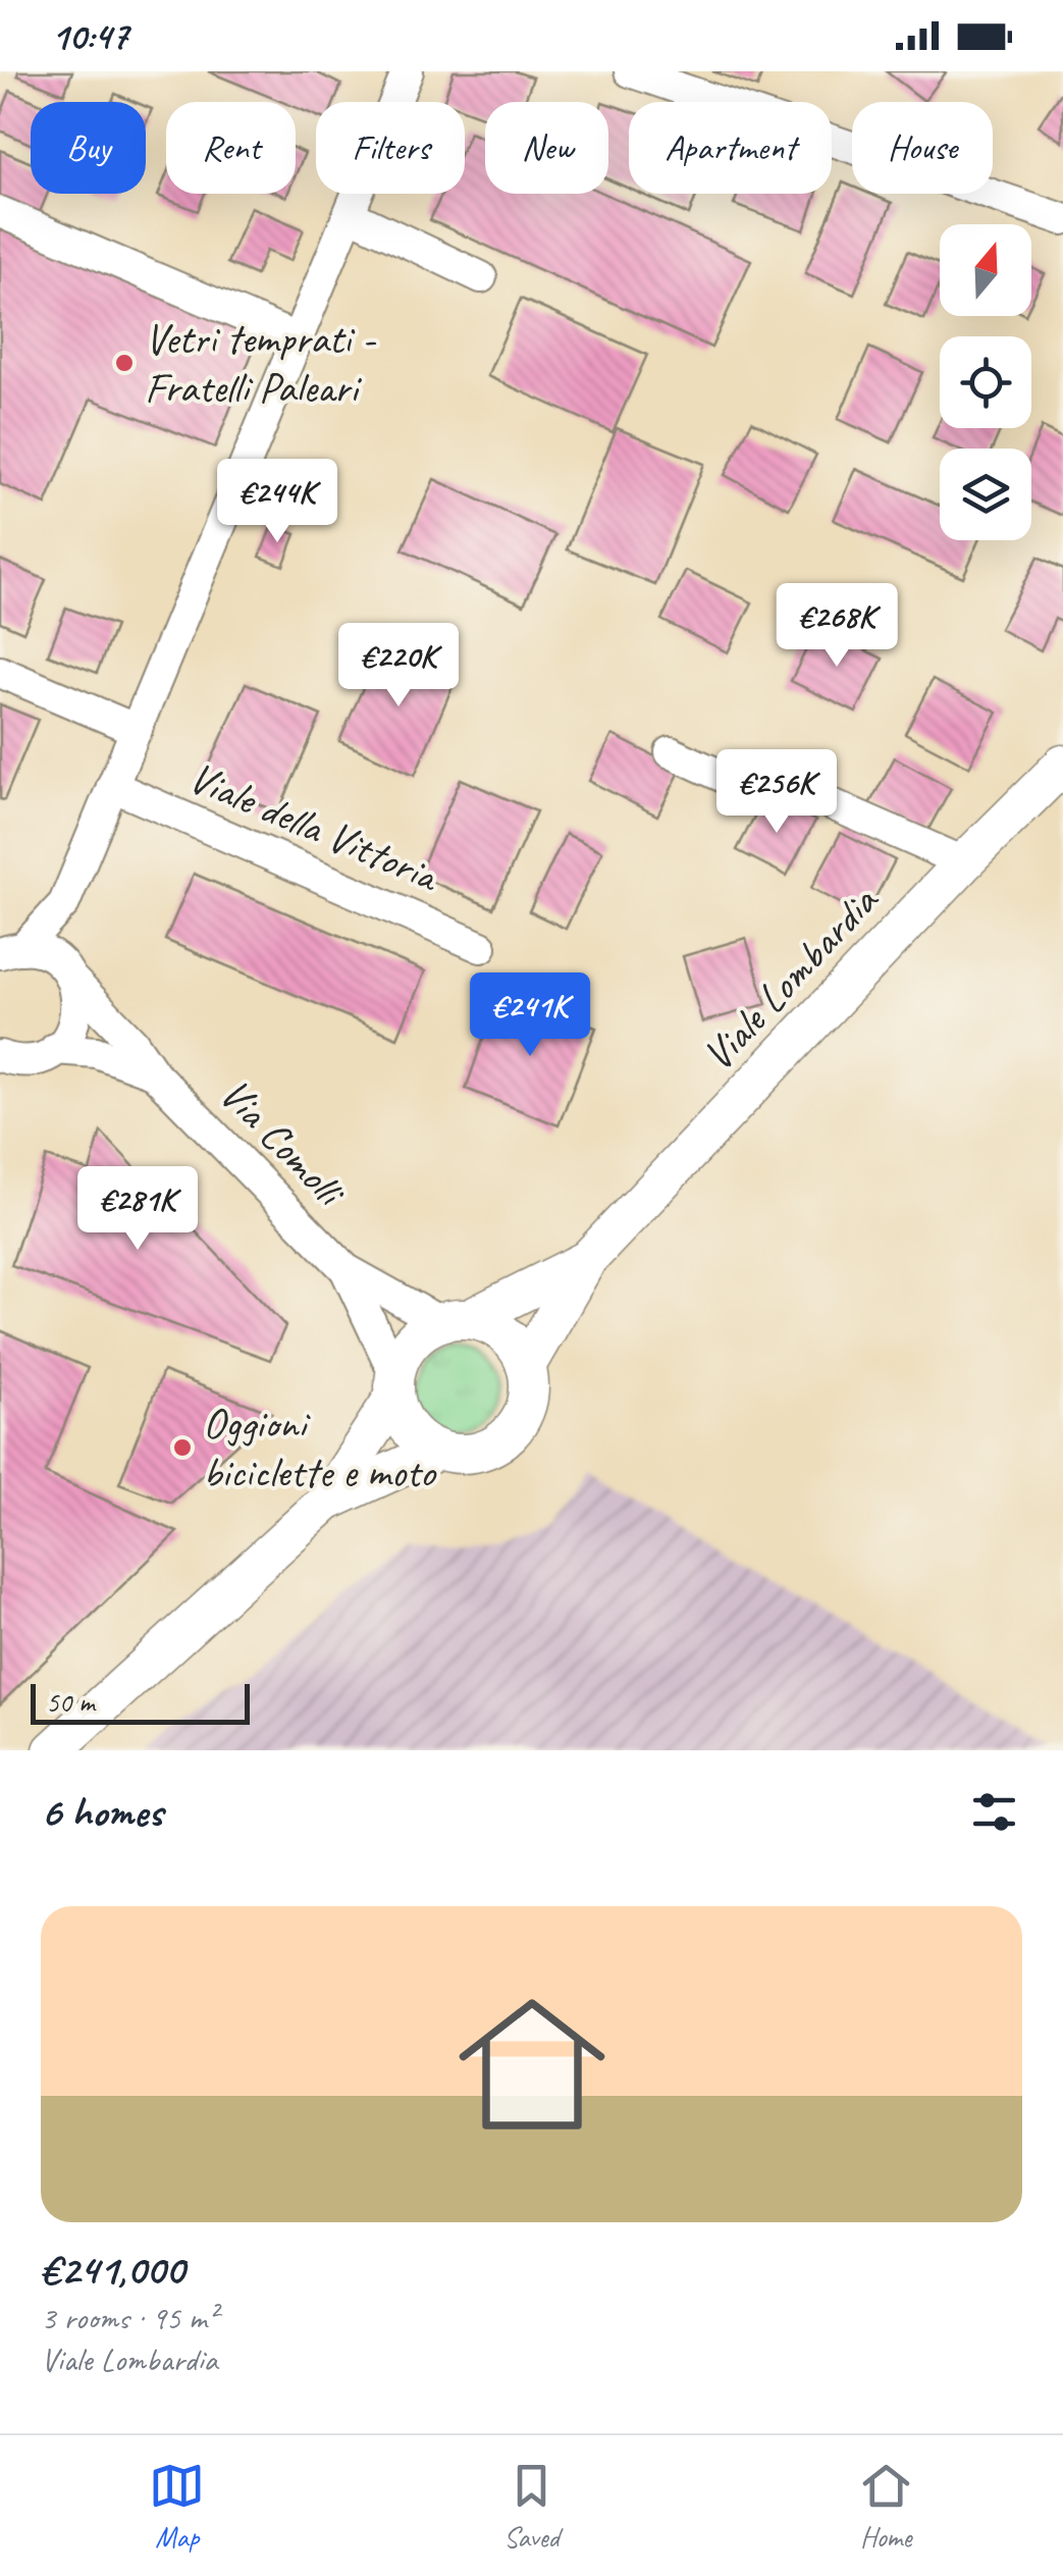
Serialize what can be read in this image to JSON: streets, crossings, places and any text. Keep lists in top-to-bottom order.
{
  "streets": {
    "main road": ["Viale Lombardia"],
    "street": ["Viale della Vittoria", "Via Comolli"]
  },
  "crossings": [
    ["Viale Lombardia", "Via Comolli"]
  ],
  "places": ["Vetri temprati - Fratelli Paleari", "Oggioni biciclette e moto"],
  "scale_bar": "50 m",
  "north": "top",
  "page": {
    "status": "10:47",
    "chip": [
      "Buy",
      "Rent",
      "Filters",
      "New",
      "Apartment",
      "House"
    ],
    "price": [
      "€244K",
      "€268K",
      "€220K",
      "€256K",
      "€241K",
      "€281K"
    ],
    "scale": "50 m",
    "heading": "6 homes",
    "list": [
      {
        "name": "€241,000",
        "note": "3 rooms · 95 m² · Viale Lombardia"
      }
    ],
    "tabs": ["Map", "Saved", "Home"]
  }
}
